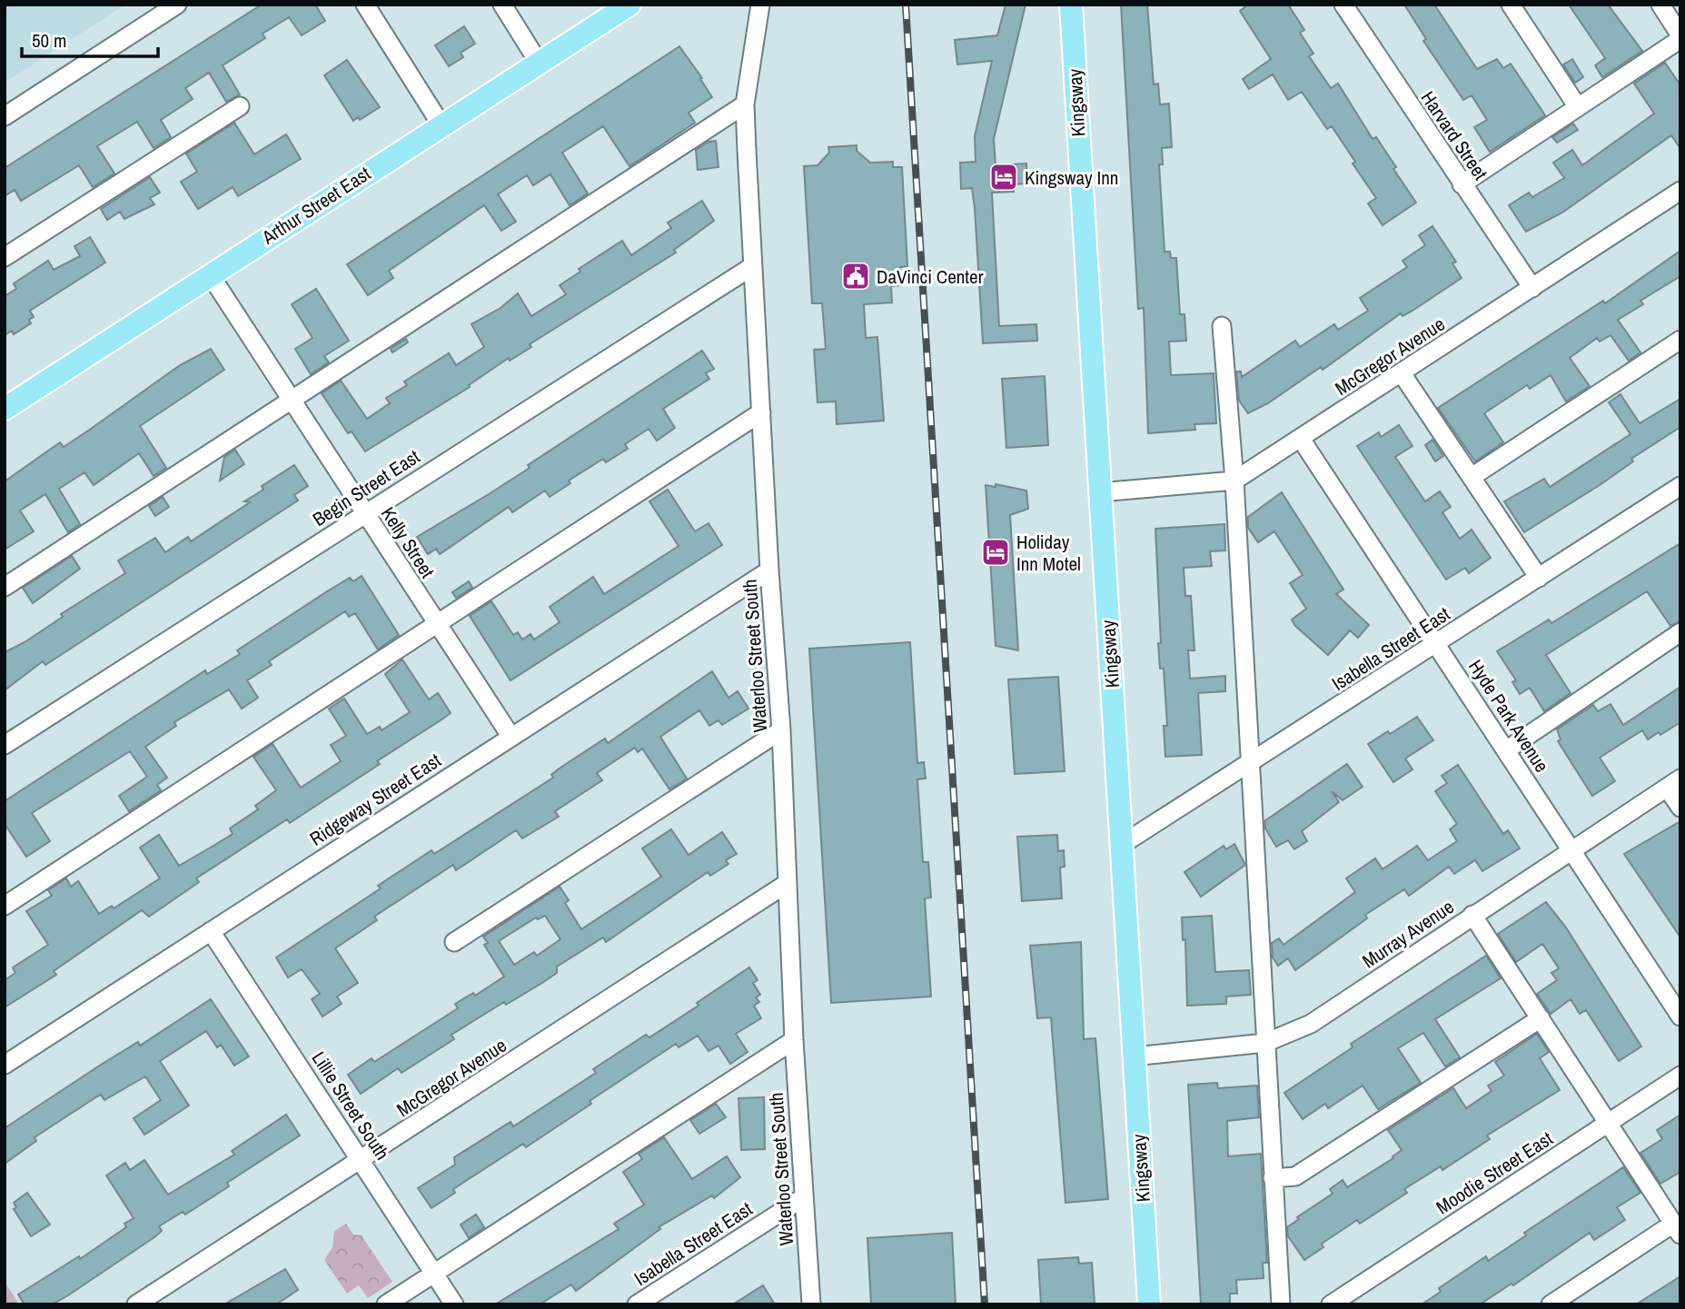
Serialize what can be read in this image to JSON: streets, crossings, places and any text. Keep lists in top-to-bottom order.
{
  "streets": {
    "main road": ["Kingsway", "Arthur Street East"],
    "street": [
      "Harvard Street",
      "McGregor Avenue",
      "Begin Street East",
      "Kelly Street",
      "Isabella Street East",
      "Waterloo Street South",
      "Hyde Park Avenue",
      "Ridgeway Street East",
      "Murray Avenue",
      "Lillie Street South",
      "Moodie Street East"
    ]
  },
  "crossings": [
    ["Kingsway", "McGregor Avenue"],
    ["Kingsway", "Isabella Street East"],
    ["Kingsway", "Murray Avenue"],
    ["Harvard Street", "McGregor Avenue"],
    ["Arthur Street East", "Kelly Street"],
    ["McGregor Avenue", "Waterloo Street South"],
    ["McGregor Avenue", "Hyde Park Avenue"],
    ["McGregor Avenue", "Lillie Street South"],
    ["Begin Street East", "Kelly Street"],
    ["Begin Street East", "Waterloo Street South"],
    ["Kelly Street", "Ridgeway Street East"],
    ["Isabella Street East", "Waterloo Street South"],
    ["Isabella Street East", "Hyde Park Avenue"],
    ["Waterloo Street South", "Ridgeway Street East"],
    ["Hyde Park Avenue", "Murray Avenue"],
    ["Ridgeway Street East", "Lillie Street South"]
  ],
  "places": {
    "hotel": ["Kingsway Inn", "Holiday Inn Motel"],
    "public building": ["DaVinci Center"]
  },
  "scale_bar": "50 m"
}
